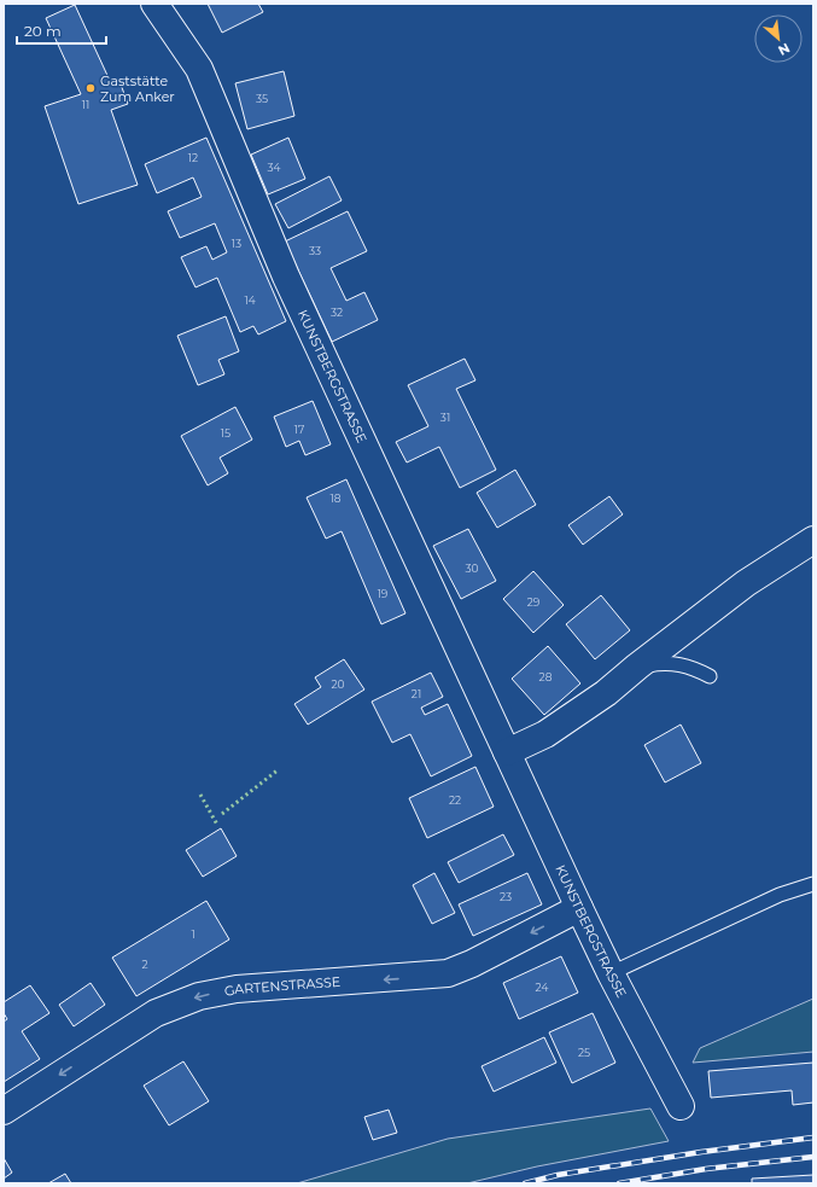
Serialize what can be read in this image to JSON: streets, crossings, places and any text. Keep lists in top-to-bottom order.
{
  "streets": {
    "street": ["KUNSTBERGSTRASSE", "GARTENSTRASSE"]
  },
  "crossings": [
    ["KUNSTBERGSTRASSE", "GARTENSTRASSE"]
  ],
  "one_way": ["GARTENSTRASSE"],
  "places": ["Gaststätte Zum Anker"],
  "house_numbers": [
    "35",
    "11",
    "12",
    "34",
    "13",
    "33",
    "14",
    "32",
    "31",
    "17",
    "15",
    "18",
    "30",
    "19",
    "29",
    "28",
    "20",
    "21",
    "22",
    "23",
    "1",
    "2",
    "24",
    "25"
  ],
  "scale_bar": "20 m",
  "north": "bottom right"
}
